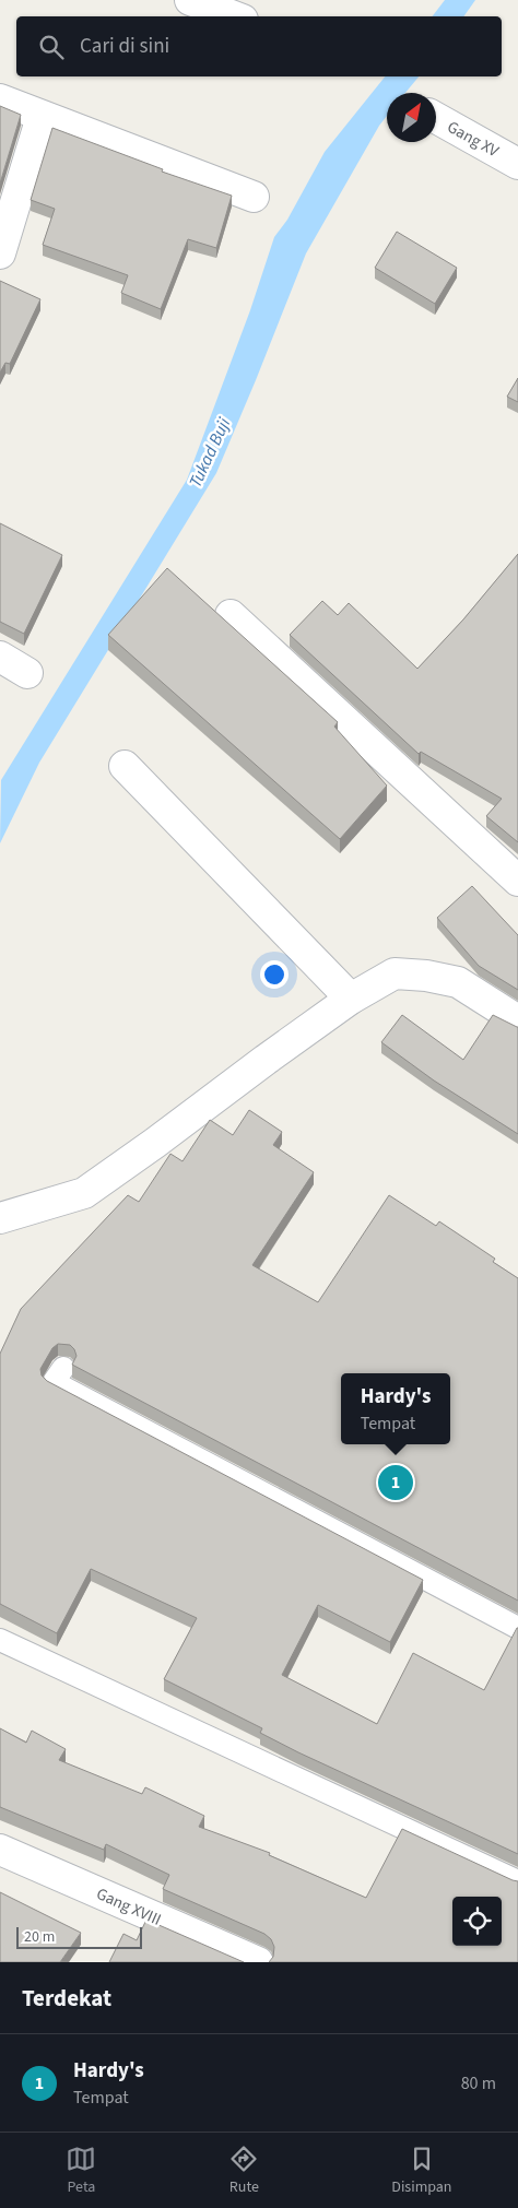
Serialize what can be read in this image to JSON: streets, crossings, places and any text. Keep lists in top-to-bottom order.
{
  "streets": {
    "street": ["Gang XV", "Gang XVIII"]
  },
  "water": ["Tukad Buji"],
  "scale_bar": "20 m",
  "north": "top right",
  "page": {
    "search": "Cari di sini",
    "popup": ["Hardy's", "Tempat"],
    "pins": "1",
    "scale": "20 m",
    "heading": "Terdekat",
    "list": [
      {
        "mark": "1",
        "name": "Hardy's",
        "note": "Tempat",
        "value": "80 m"
      }
    ],
    "nav": ["Peta", "Rute", "Disimpan"]
  }
}
